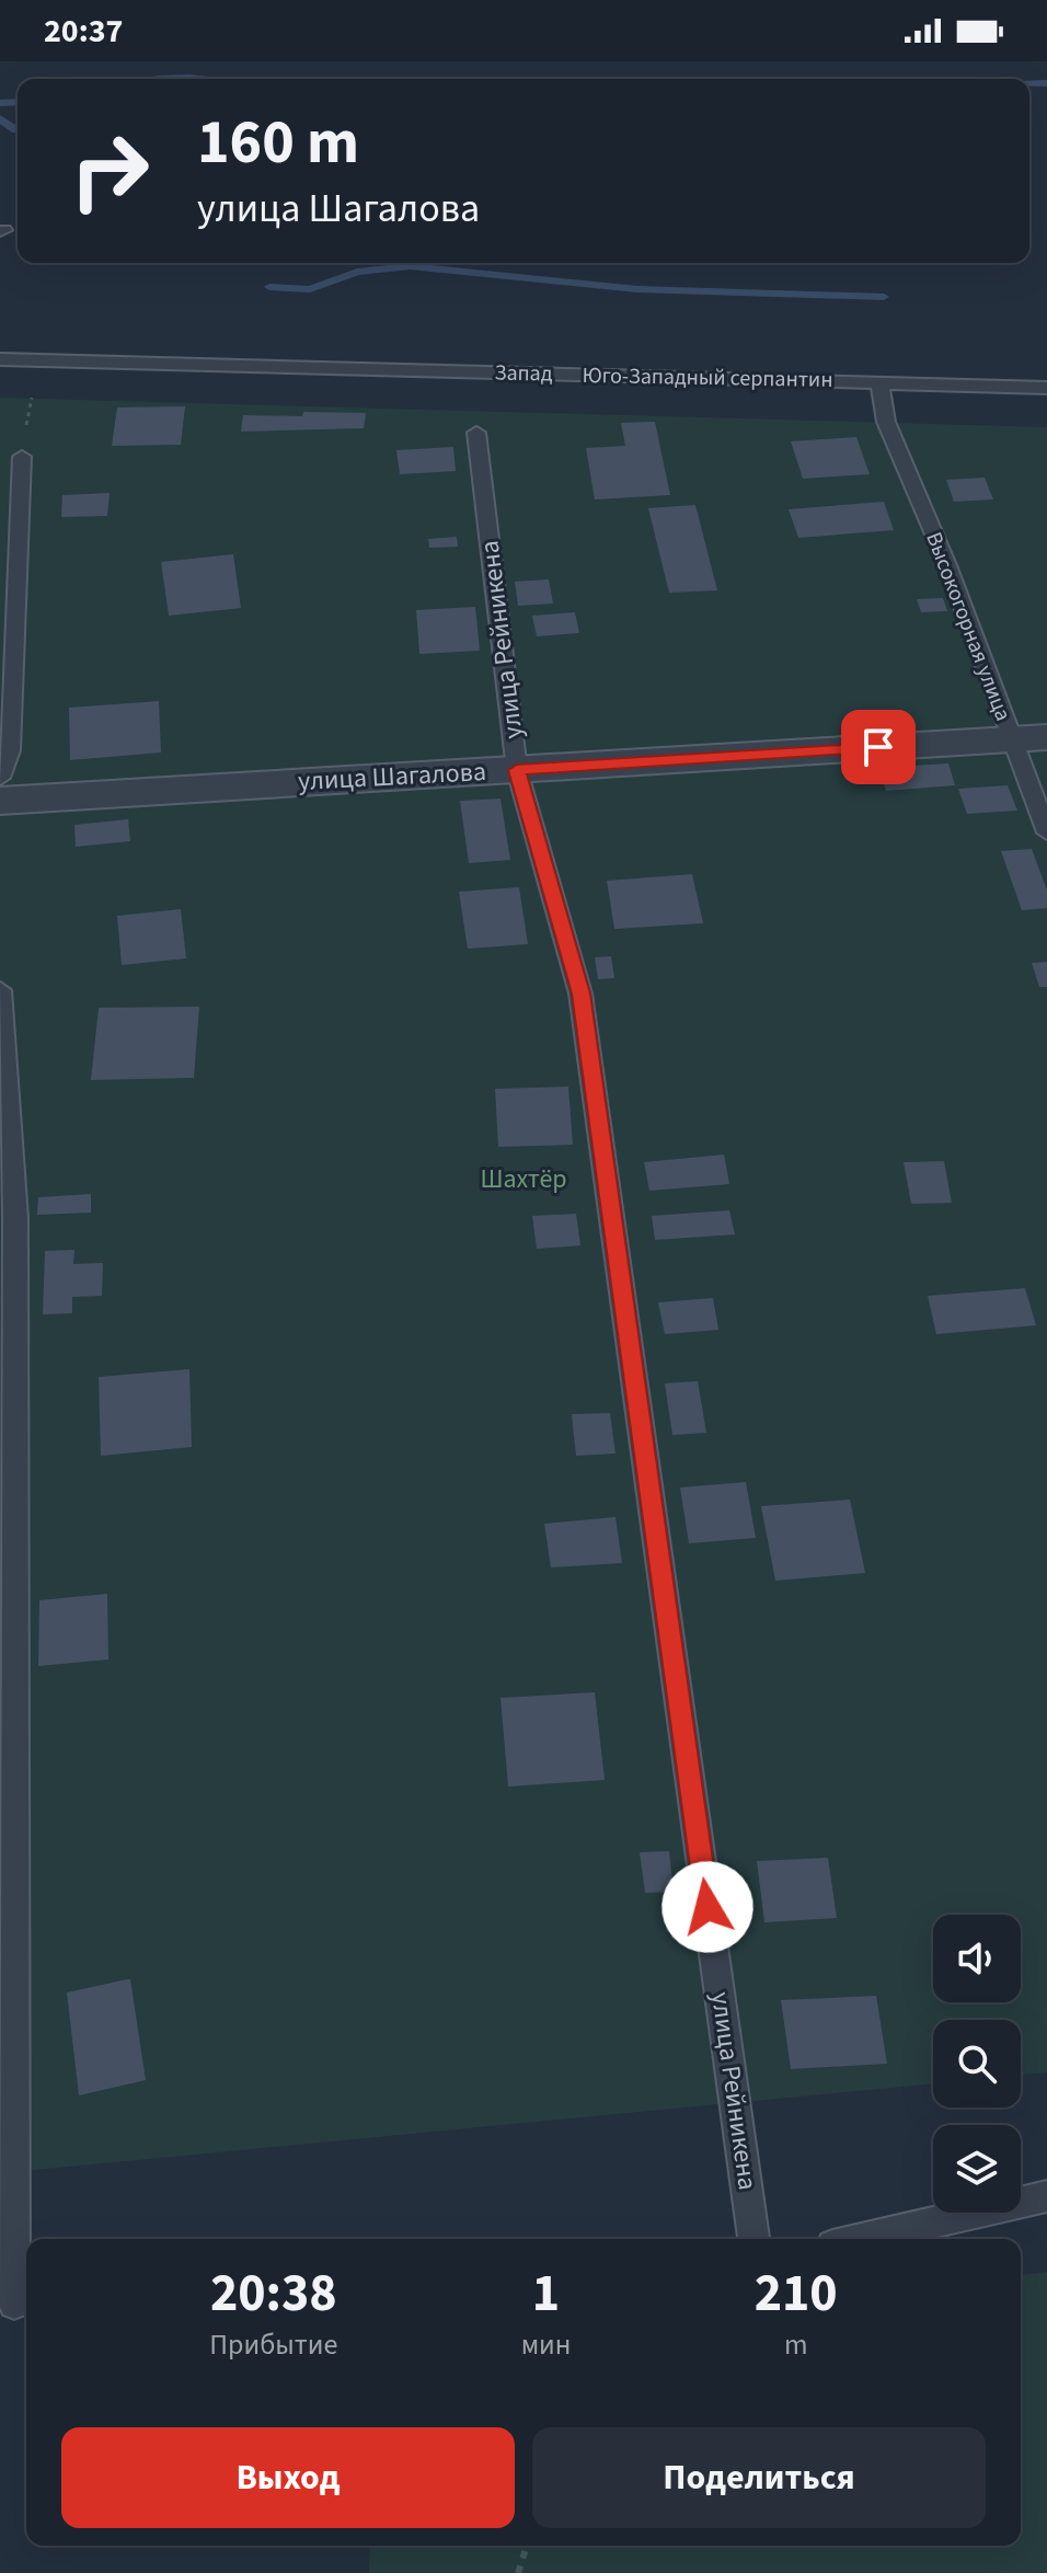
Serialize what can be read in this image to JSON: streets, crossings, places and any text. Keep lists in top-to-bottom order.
{
  "streets": {
    "street": ["улица Шагалова"],
    "lane": ["Юго-Западный серпантин", "Высокогорная улица", "улица Рейникена"]
  },
  "crossings": [
    ["Юго-Западный серпантин", "Высокогорная улица"],
    ["Высокогорная улица", "улица Шагалова"],
    ["улица Рейникена", "улица Шагалова"]
  ],
  "parks": ["Шахтёр"],
  "page": {
    "status": "20:37",
    "turn": ["160 m", "улица Шагалова"],
    "eta": [
      "20:38",
      "Прибытие",
      "1",
      "мин",
      "210",
      "m"
    ],
    "buttons": ["Выход", "Поделиться"]
  }
}
